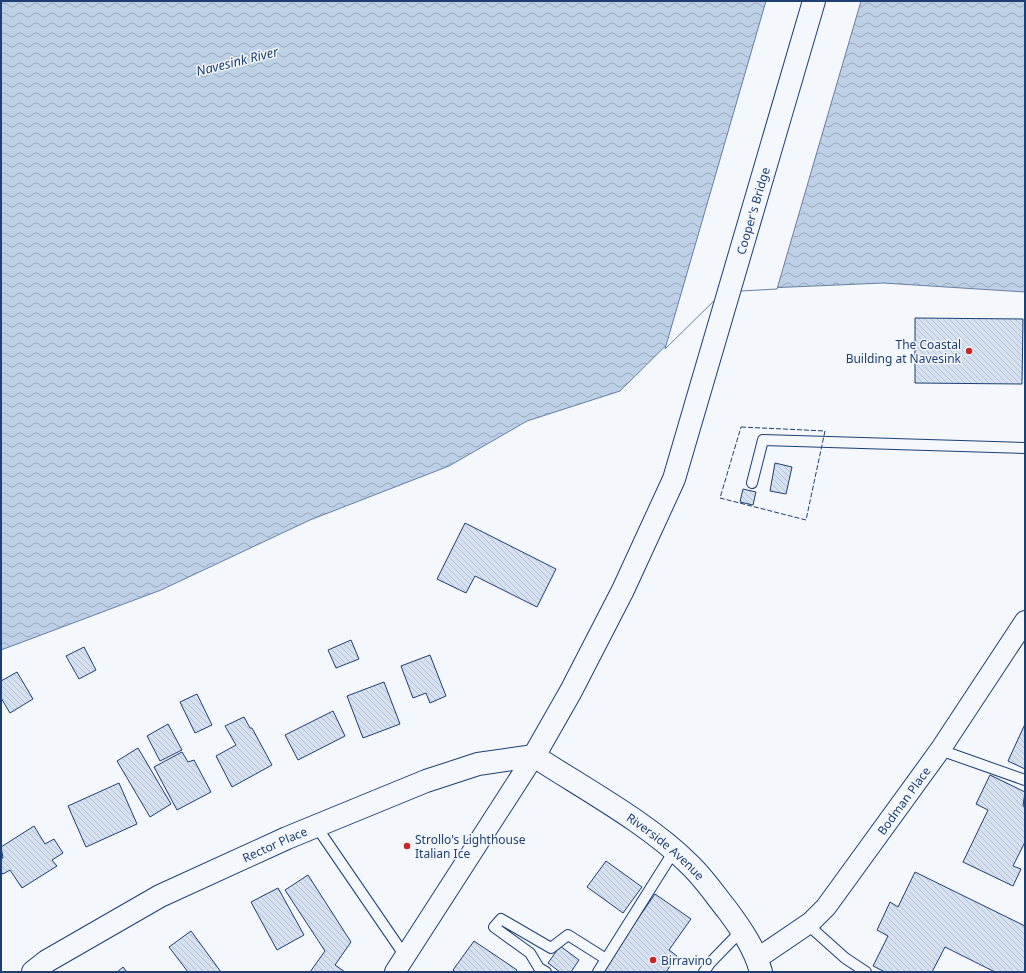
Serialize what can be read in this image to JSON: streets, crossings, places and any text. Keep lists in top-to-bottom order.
{
  "streets": {
    "main road": ["Cooper's Bridge", "Rector Place", "Riverside Avenue"],
    "street": ["Bodman Place"]
  },
  "crossings": [
    ["Cooper's Bridge", "Rector Place"],
    ["Cooper's Bridge", "Riverside Avenue"],
    ["Bodman Place", "Riverside Avenue"],
    ["Rector Place", "Riverside Avenue"]
  ],
  "water": ["Navesink River"],
  "places": ["The Coastal Building at Navesink", "Strollo's Lighthouse Italian Ice", "Birravino"]
}
